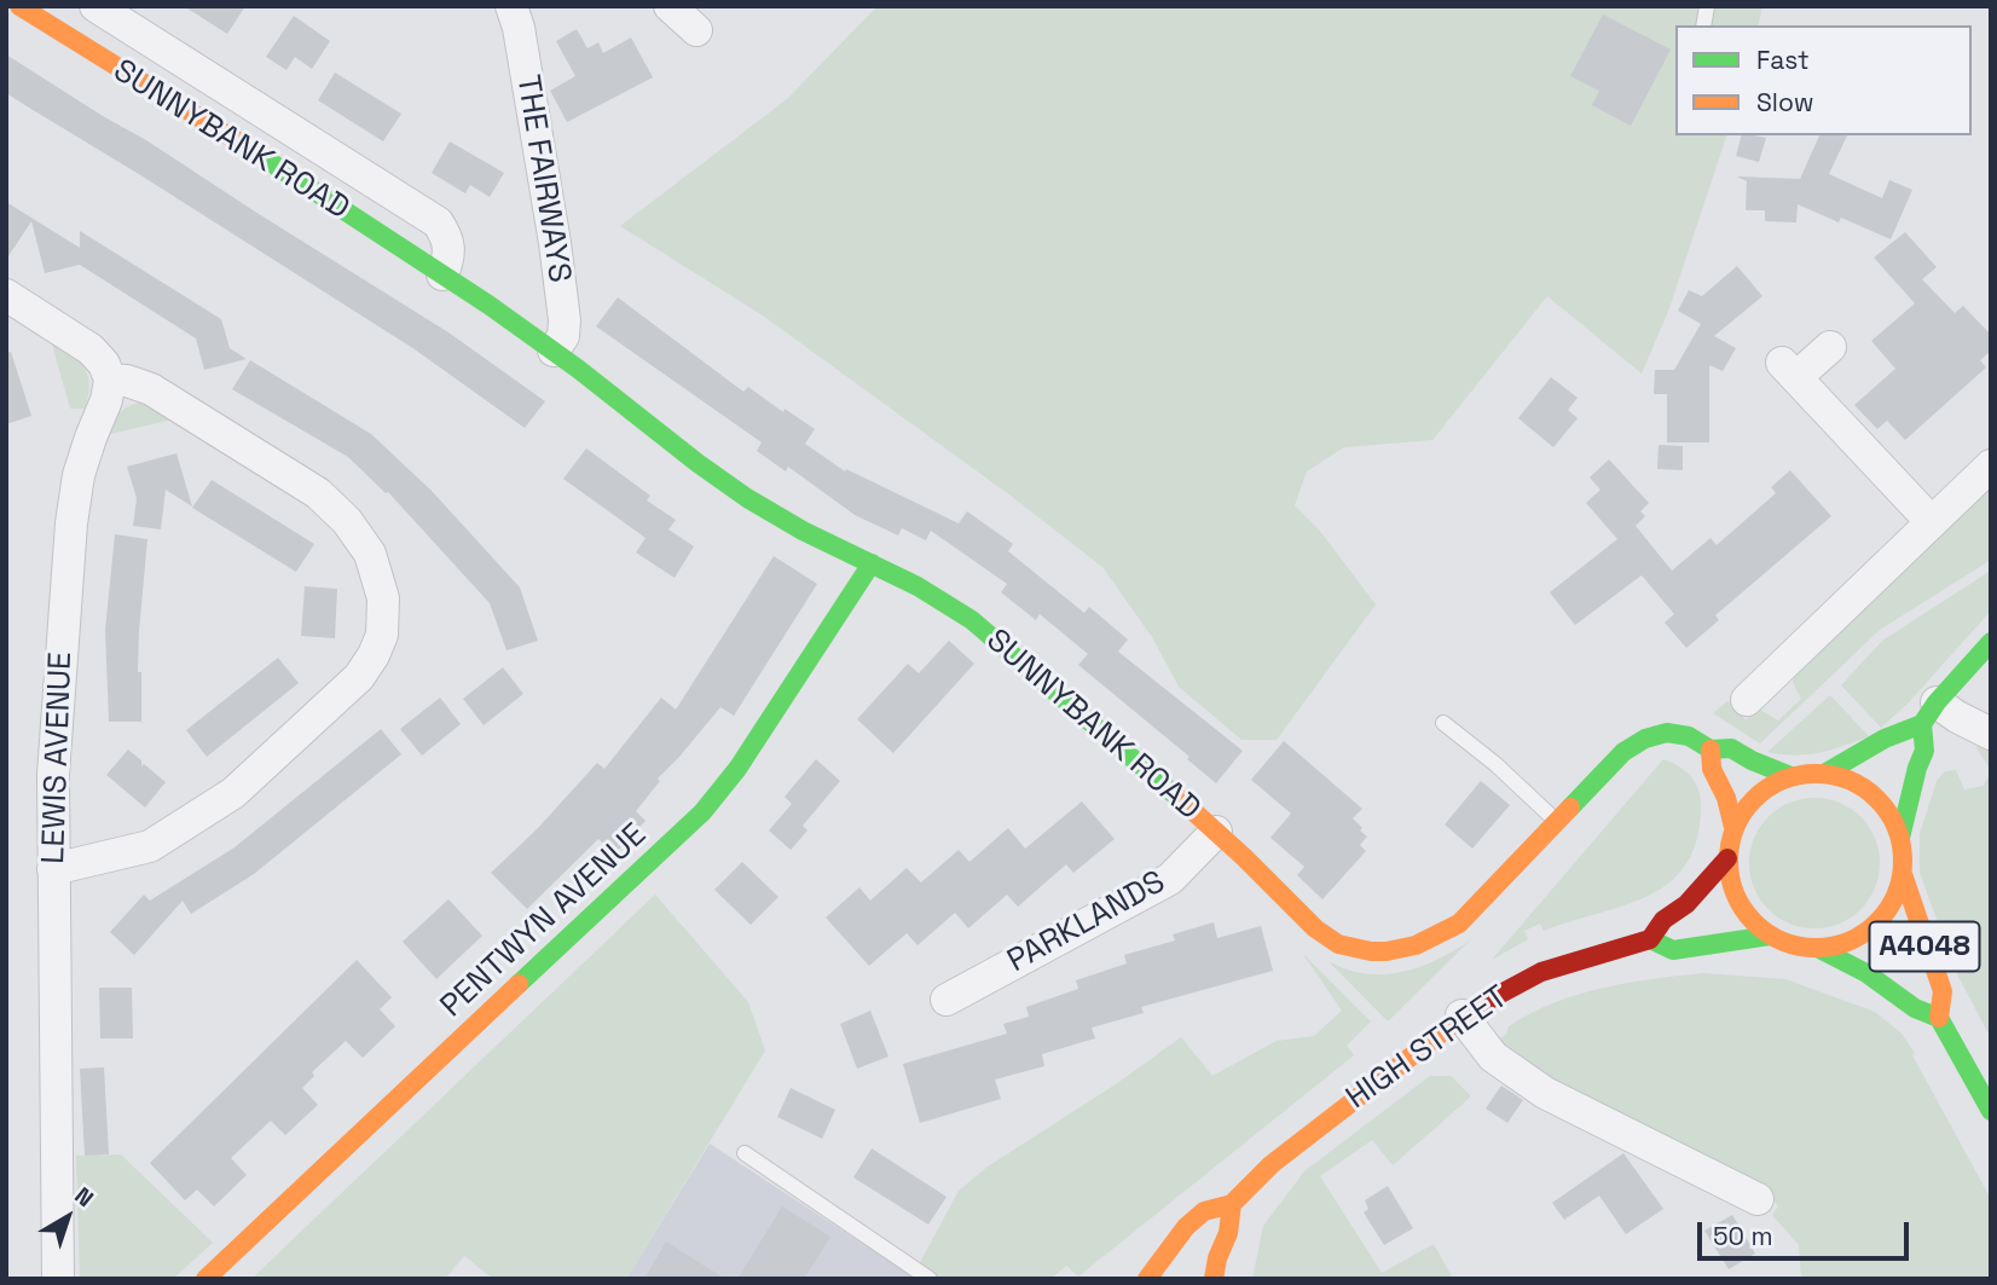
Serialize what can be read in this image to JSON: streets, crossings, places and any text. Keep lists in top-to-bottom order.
{
  "streets": {
    "street": [
      "SUNNYBANK ROAD",
      "THE FAIRWAYS",
      "LEWIS AVENUE",
      "PENTWYN AVENUE",
      "PARKLANDS",
      "A4048",
      "HIGH STREET"
    ]
  },
  "crossings": [
    ["SUNNYBANK ROAD", "THE FAIRWAYS"],
    ["SUNNYBANK ROAD", "PENTWYN AVENUE"],
    ["SUNNYBANK ROAD", "PARKLANDS"],
    ["SUNNYBANK ROAD", "A4048"],
    ["SUNNYBANK ROAD", "HIGH STREET"],
    ["A4048", "HIGH STREET"]
  ],
  "legend": ["Fast", "Slow"],
  "scale_bar": "50 m",
  "north": "top right"
}
